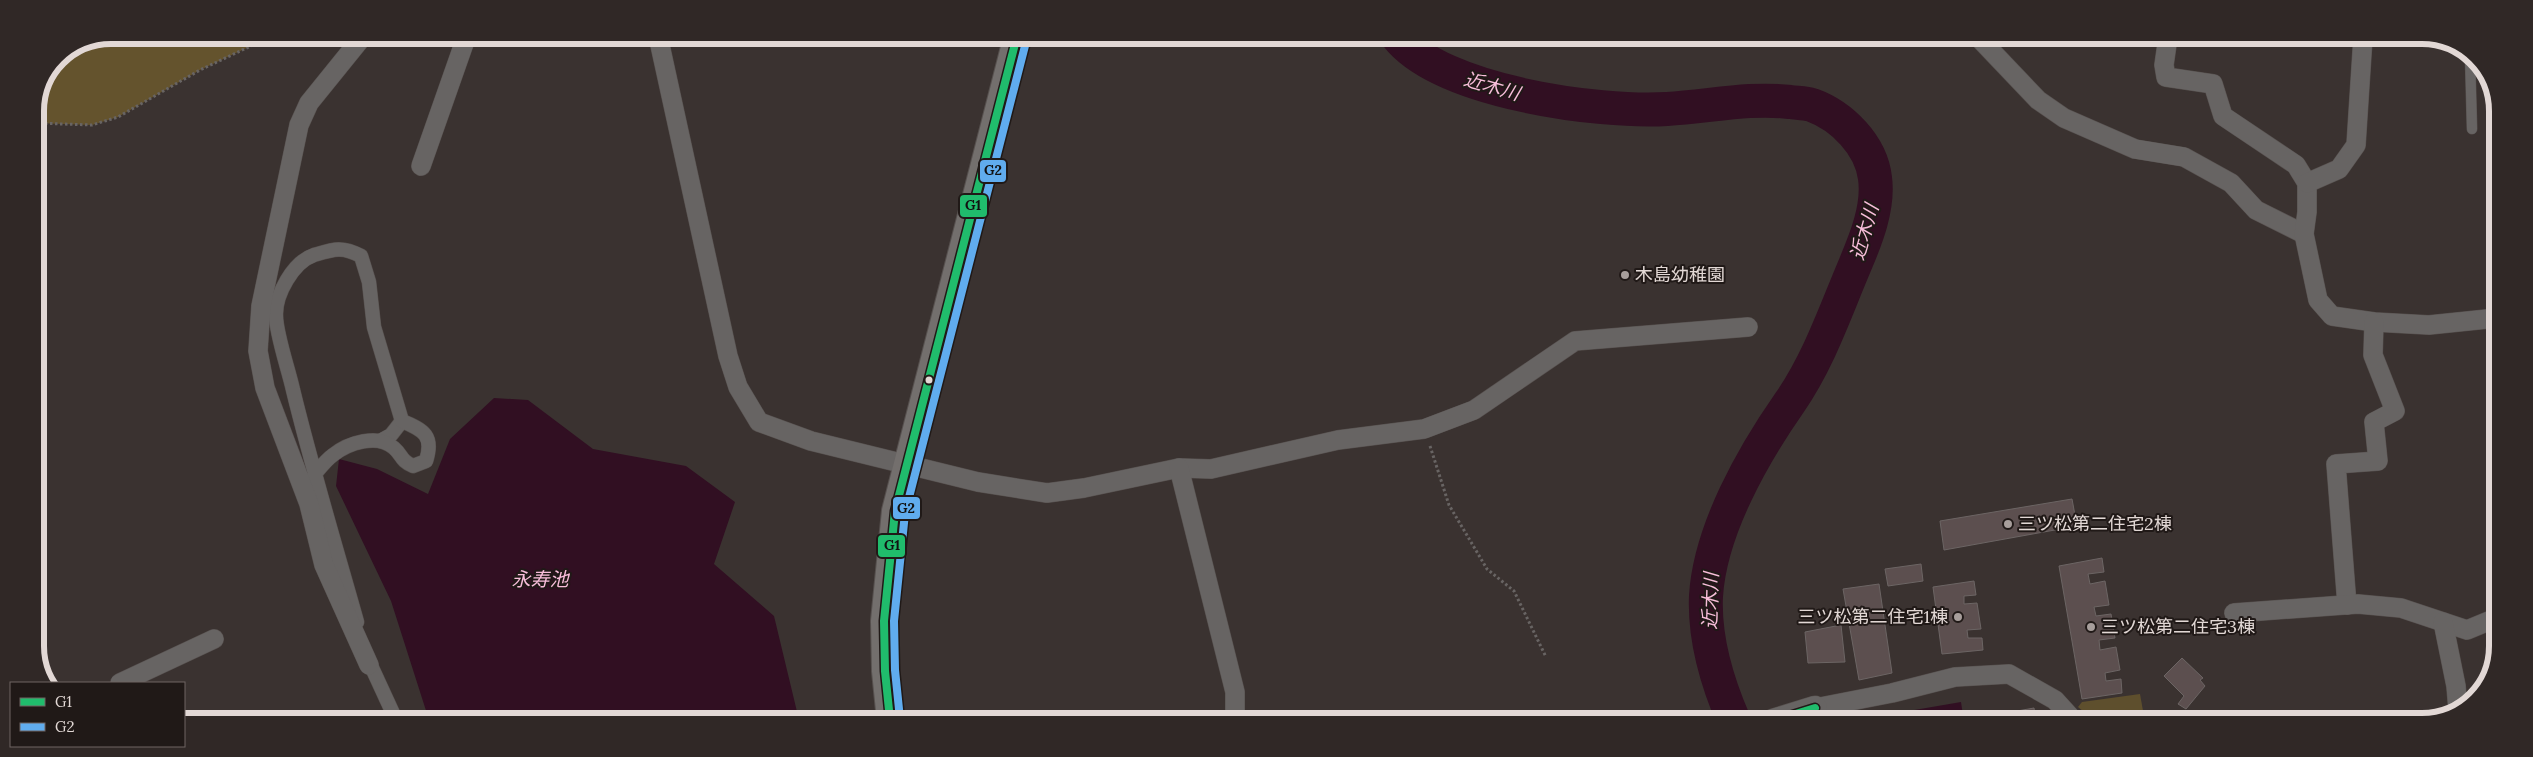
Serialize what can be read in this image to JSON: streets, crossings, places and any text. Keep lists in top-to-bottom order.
{
  "water": ["近木川", "永寿池"],
  "places": [
    "木島幼稚園",
    "三ツ松第二住宅2棟",
    "三ツ松第二住宅1棟",
    "三ツ松第二住宅3棟"
  ],
  "lines": ["transit line G1", "transit line G2"],
  "legend": ["G1", "G2"]
}
